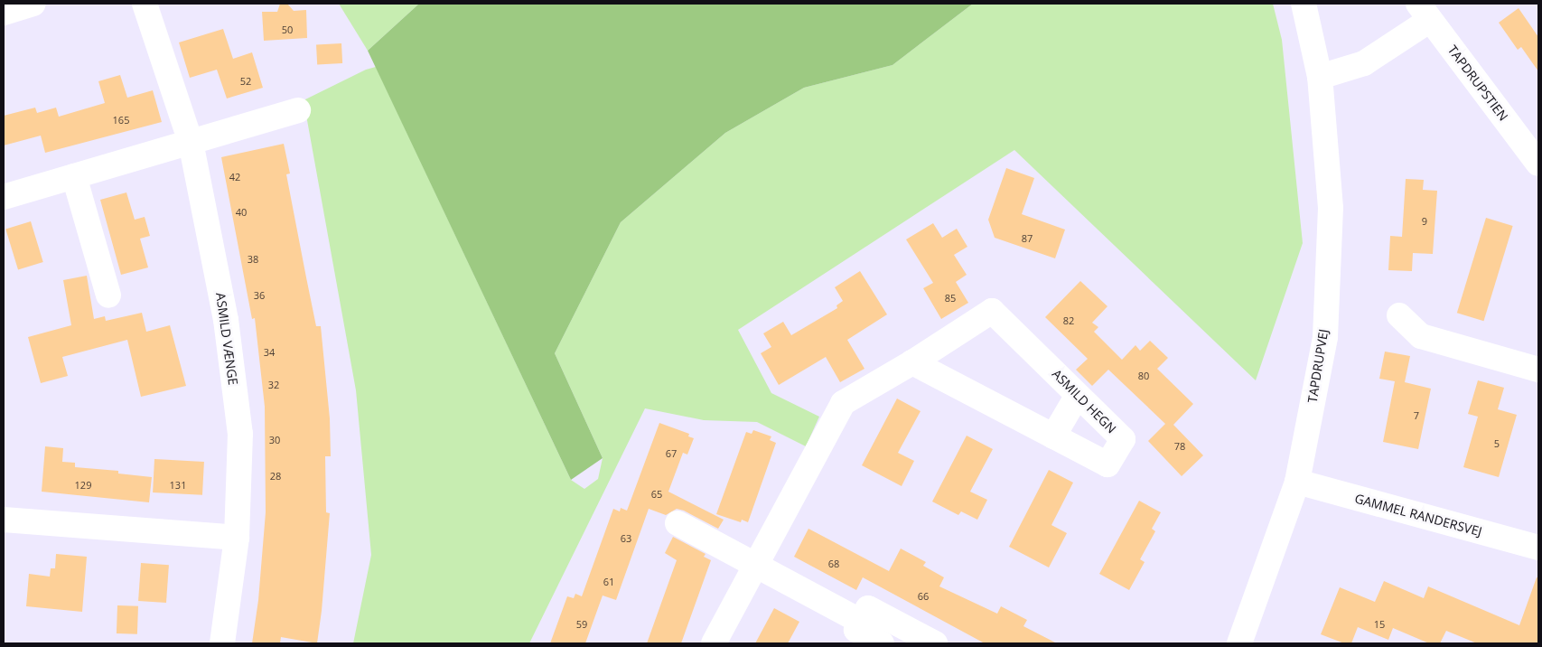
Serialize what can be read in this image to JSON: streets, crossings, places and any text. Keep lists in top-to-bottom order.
{
  "streets": {
    "street": [
      "TAPDRUPSTIEN",
      "ASMILD VÆNGE",
      "TAPDRUPVEJ",
      "ASMILD HEGN",
      "GAMMEL RANDERSVEJ"
    ]
  },
  "crossings": [
    ["TAPDRUPVEJ", "GAMMEL RANDERSVEJ"]
  ],
  "house_numbers": [
    "50",
    "52",
    "165",
    "42",
    "40",
    "9",
    "87",
    "38",
    "36",
    "85",
    "82",
    "34",
    "80",
    "32",
    "7",
    "30",
    "5",
    "78",
    "67",
    "28",
    "129",
    "131",
    "65",
    "63",
    "68",
    "61",
    "66",
    "59",
    "15"
  ]
}
